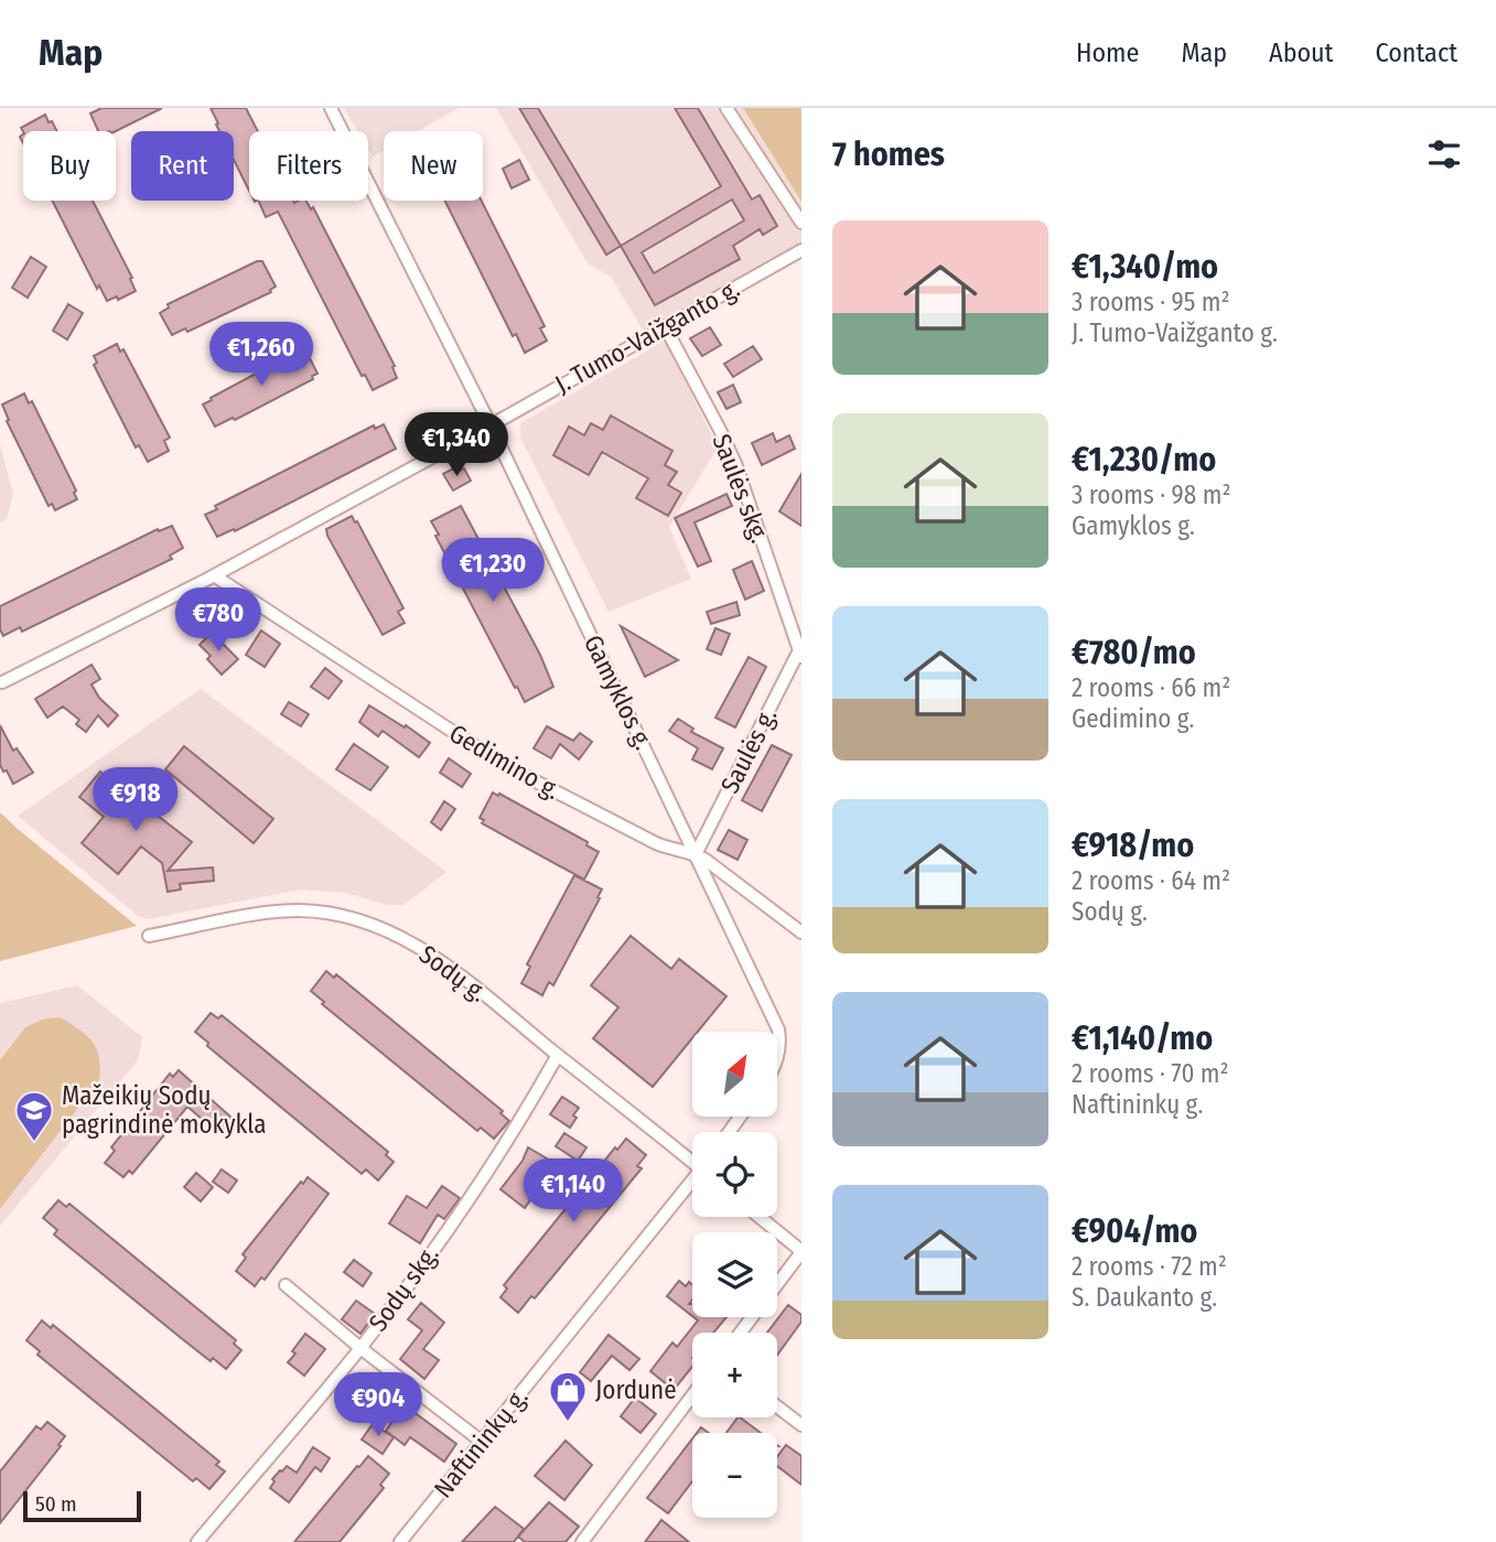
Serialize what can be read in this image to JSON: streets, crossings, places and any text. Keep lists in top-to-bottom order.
{
  "streets": {
    "street": [
      "J. Tumo-Vaižganto g.",
      "Saulės skg.",
      "Gamyklos g.",
      "Saulės g.",
      "Gedimino g.",
      "Sodų g.",
      "Sodų skg.",
      "Naftininkų g."
    ]
  },
  "crossings": [
    ["J. Tumo-Vaižganto g.", "Saulės skg."],
    ["J. Tumo-Vaižganto g.", "Gamyklos g."],
    ["J. Tumo-Vaižganto g.", "Gedimino g."],
    ["Saulės skg.", "Saulės g."],
    ["Gamyklos g.", "Saulės g."],
    ["Gamyklos g.", "Gedimino g."],
    ["Saulės g.", "Gedimino g."],
    ["Sodų g.", "Sodų skg."]
  ],
  "places": {
    "school or university": ["Mažeikių Sodų pagrindinė mokykla"],
    "shop": ["Jordunė"]
  },
  "scale_bar": "50 m",
  "north": "top right",
  "page": {
    "header": "Map",
    "nav": [
      "Home",
      "Map",
      "About",
      "Contact"
    ],
    "heading": "7 homes",
    "chip": [
      "Buy",
      "Rent",
      "Filters",
      "New"
    ],
    "list": [
      {
        "name": "€1,340/mo",
        "note": "3 rooms · 95 m² · J. Tumo-Vaižganto g."
      },
      {
        "name": "€1,230/mo",
        "note": "3 rooms · 98 m² · Gamyklos g."
      },
      {
        "name": "€780/mo",
        "note": "2 rooms · 66 m² · Gedimino g."
      },
      {
        "name": "€918/mo",
        "note": "2 rooms · 64 m² · Sodų g."
      },
      {
        "name": "€1,140/mo",
        "note": "2 rooms · 70 m² · Naftininkų g."
      },
      {
        "name": "€904/mo",
        "note": "2 rooms · 72 m² · S. Daukanto g."
      }
    ],
    "price": [
      "€1,260",
      "€1,340",
      "€1,230",
      "€780",
      "€918",
      "€1,140",
      "€904"
    ],
    "map_buttons": ["+", "−"],
    "scale": "50 m"
  }
}
